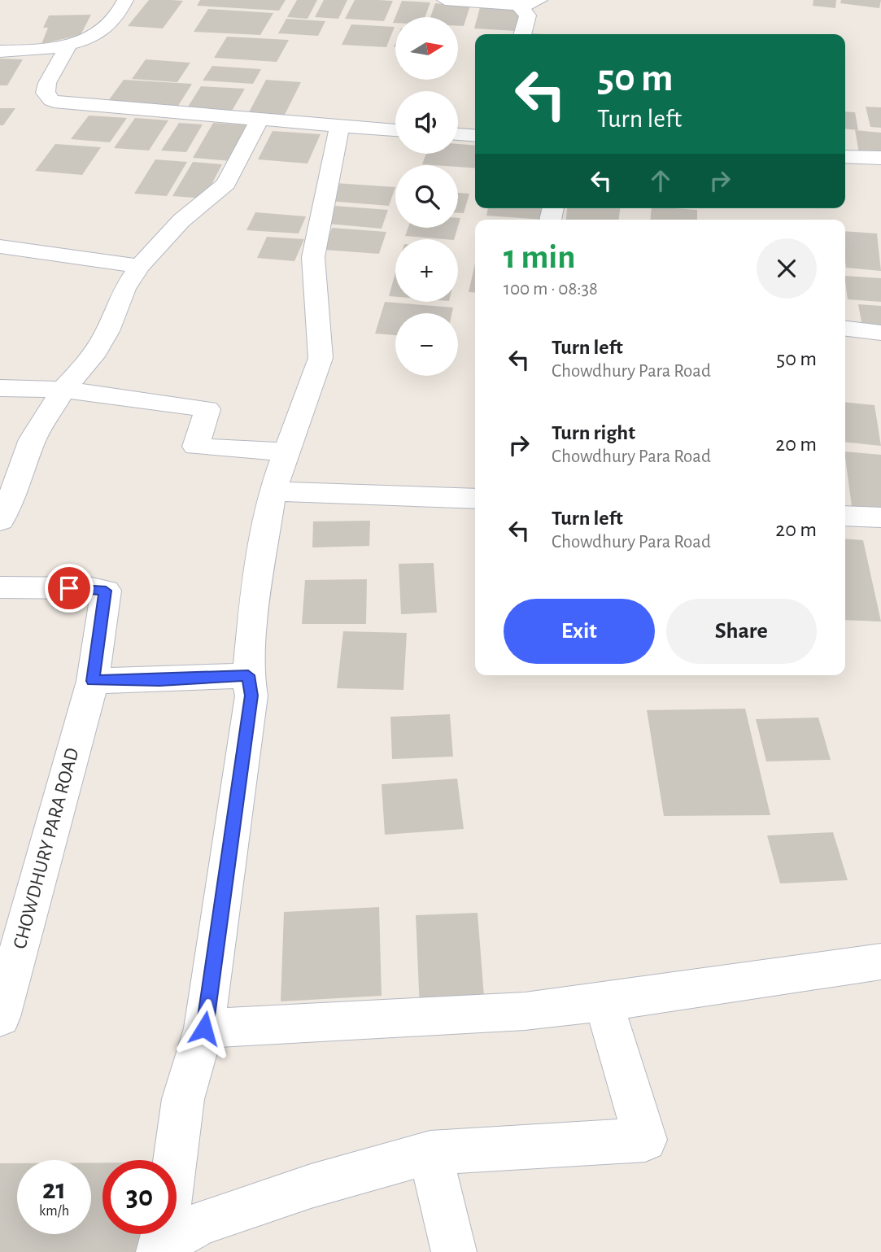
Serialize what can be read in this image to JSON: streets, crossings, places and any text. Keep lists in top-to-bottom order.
{
  "streets": {
    "street": ["CHOWDHURY PARA ROAD"]
  },
  "north": "right",
  "page": {
    "map_buttons": ["+", "−"],
    "turn": ["50 m", "Turn left"],
    "heading": ["1 min", "100 m · 08:38"],
    "list": [
      {
        "name": "Turn left",
        "note": "Chowdhury Para Road",
        "value": "50 m"
      },
      {
        "name": "Turn right",
        "note": "Chowdhury Para Road",
        "value": "20 m"
      },
      {
        "name": "Turn left",
        "note": "Chowdhury Para Road",
        "value": "20 m"
      }
    ],
    "buttons": ["Exit", "Share"],
    "speed": "21 km/h",
    "limit": "30"
  }
}
